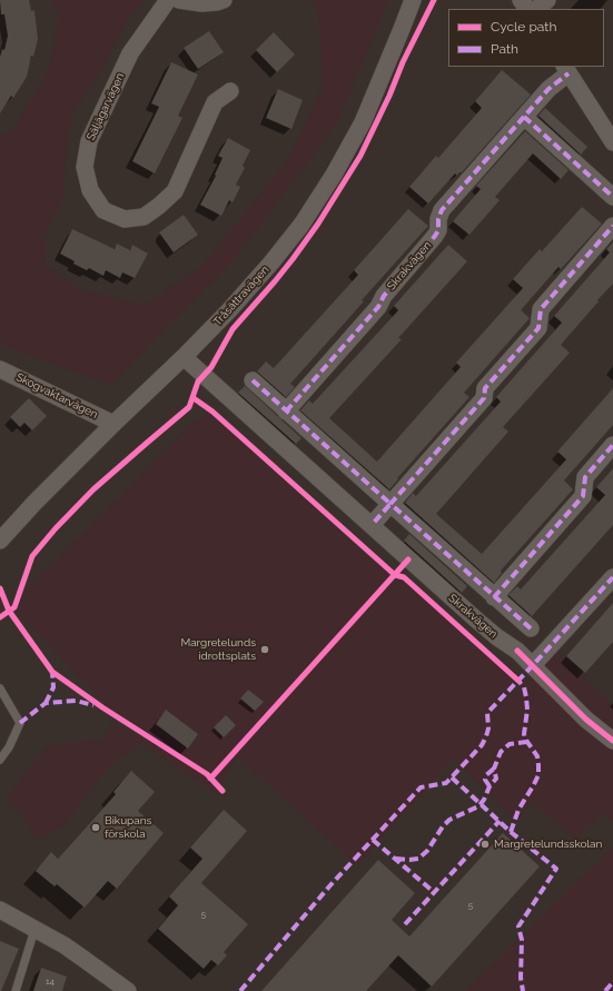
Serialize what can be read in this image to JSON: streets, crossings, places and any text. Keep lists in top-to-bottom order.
{
  "streets": {
    "street": [
      "Säljägarvägen",
      "Skrakvägen",
      "Tråsättravägen",
      "Skogvaktarvägen"
    ]
  },
  "crossings": [
    ["Skrakvägen", "Tråsättravägen"],
    ["Tråsättravägen", "Skogvaktarvägen"]
  ],
  "places": ["Margretelunds idrottsplats", "Bikupans förskola", "Margretelundsskolan"],
  "house_numbers": ["5", "5", "14"],
  "legend": ["Cycle path", "Path"]
}
